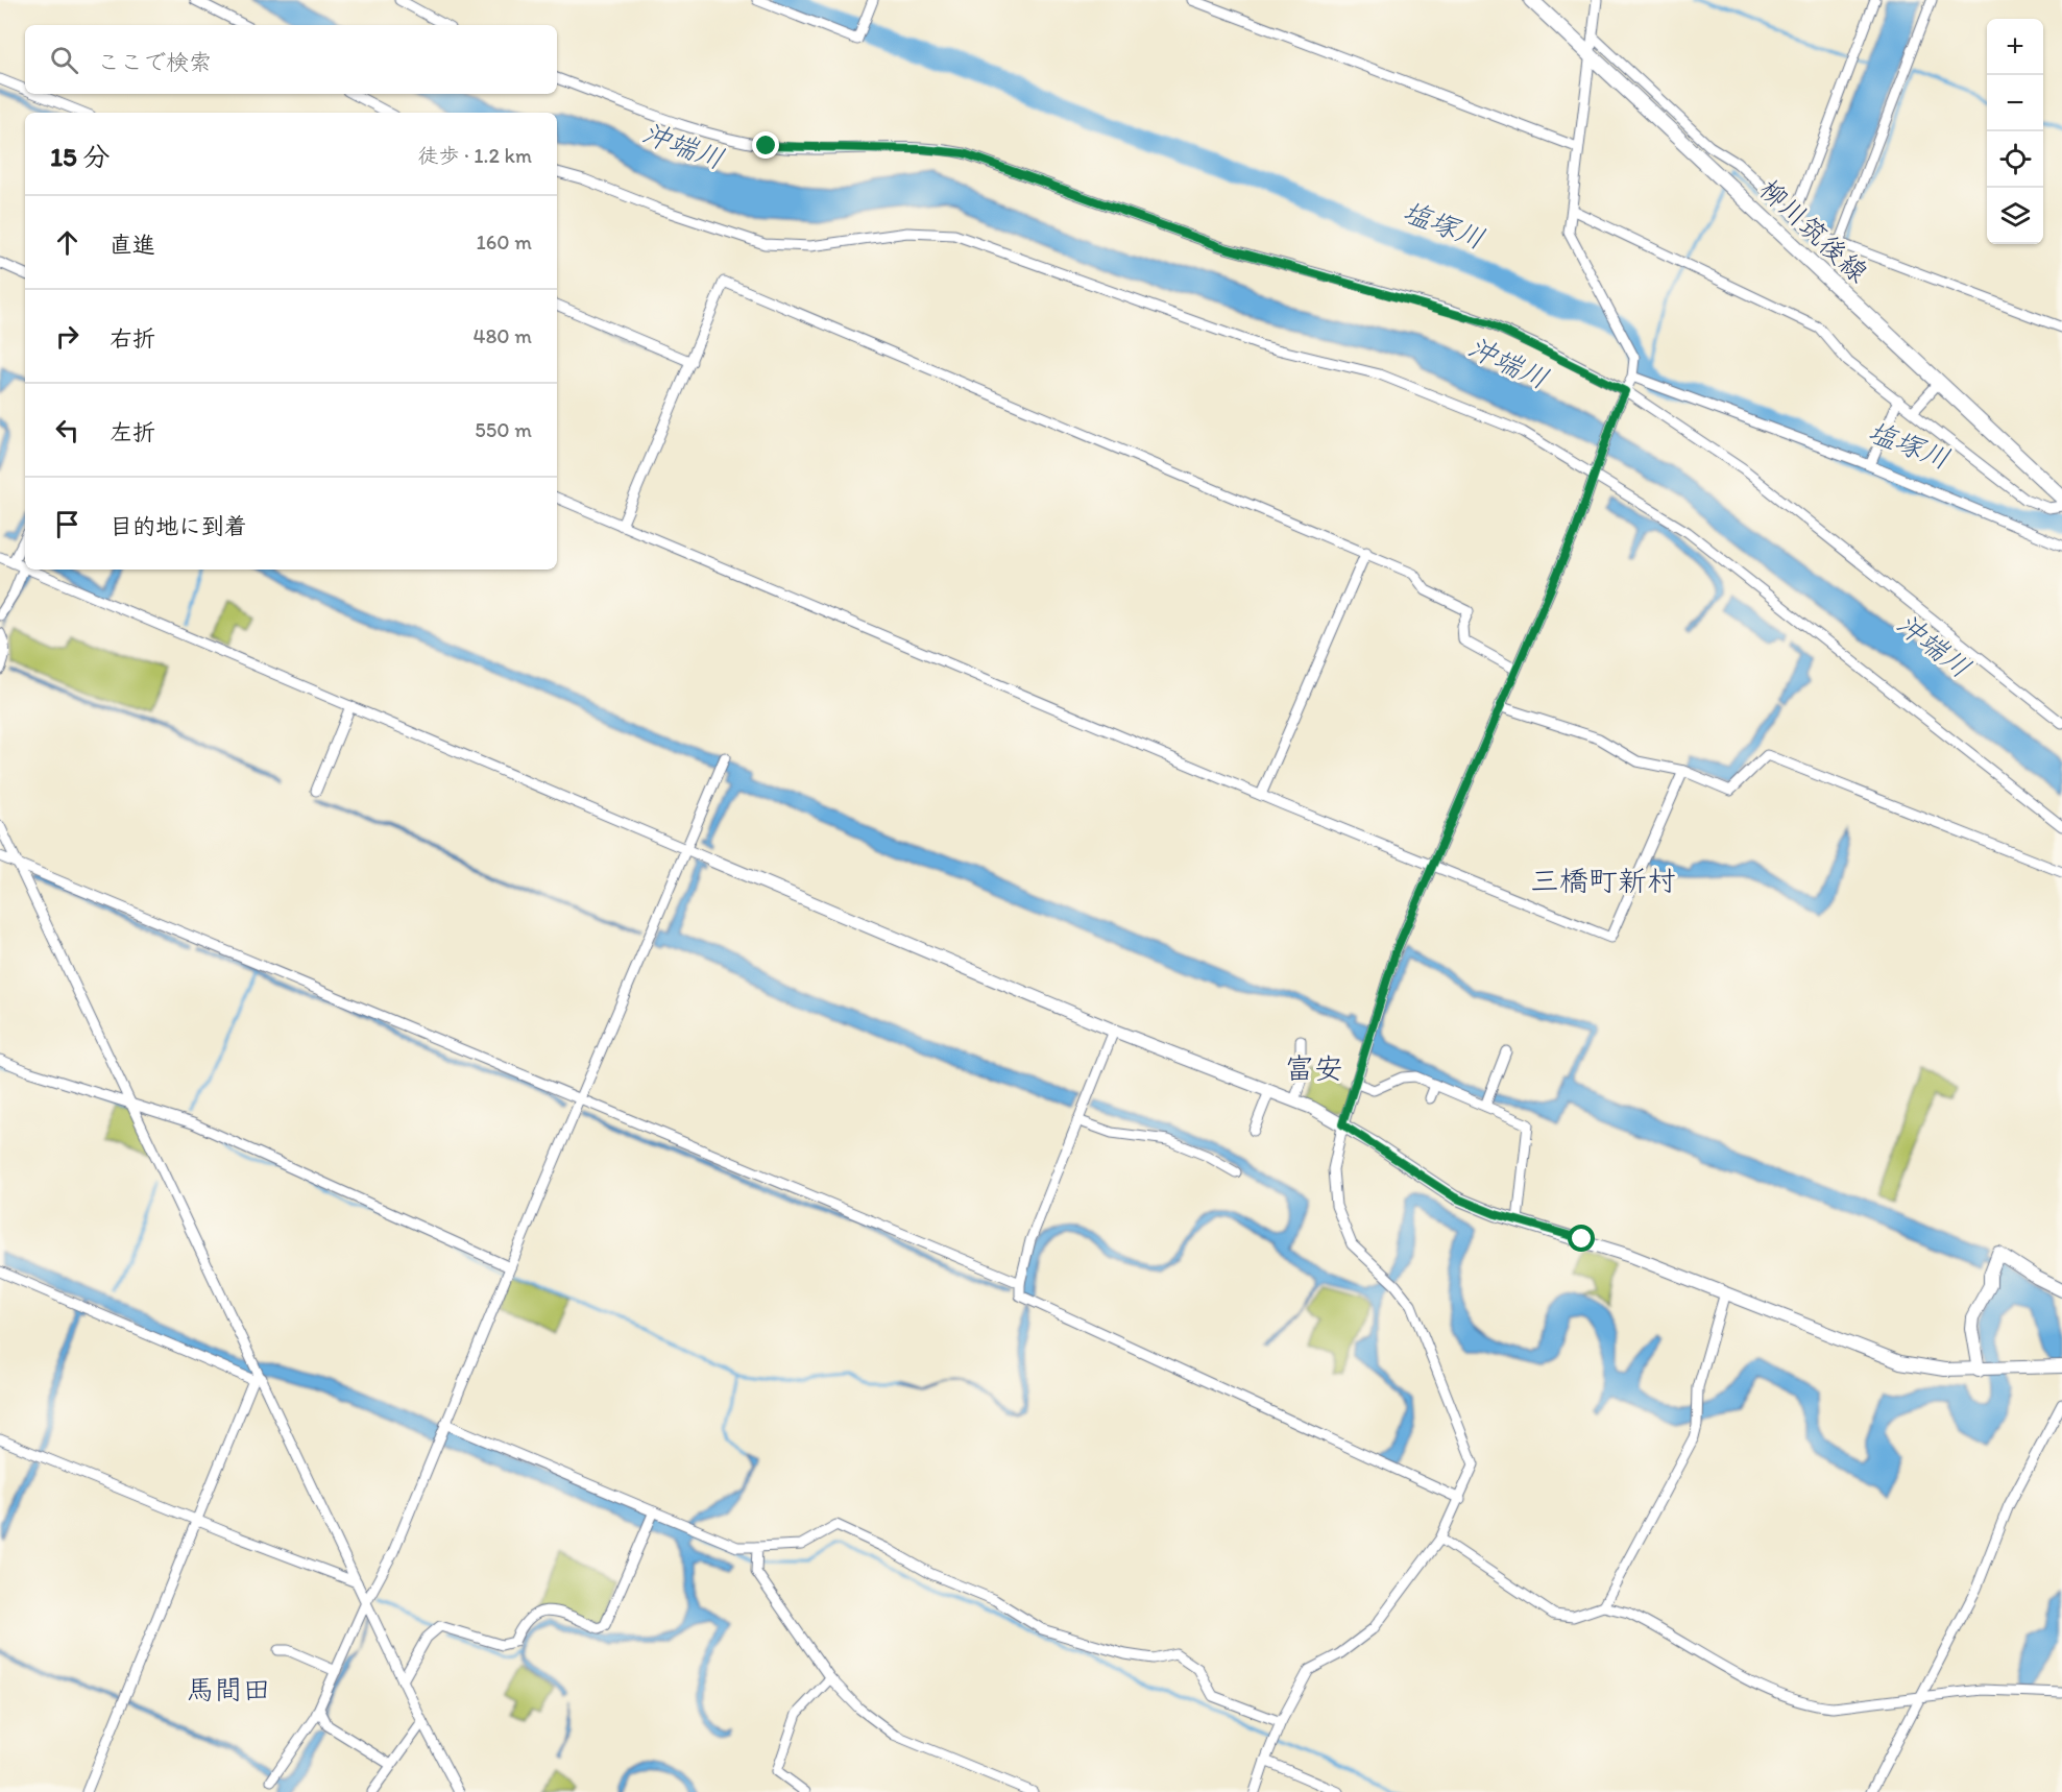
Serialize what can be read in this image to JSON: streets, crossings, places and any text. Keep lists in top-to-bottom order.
{
  "streets": {
    "main road": ["柳川筑後線"]
  },
  "districts": ["三橋町新村", "富安", "馬間田"],
  "water": ["沖端川", "塩塚川"],
  "page": {
    "map_buttons": ["+", "−"],
    "search": "ここで検索",
    "heading": ["15 分", "徒歩 · 1.2 km"],
    "list": [
      ["直進", "160 m"],
      ["右折", "480 m"],
      ["左折", "550 m"],
      "目的地に到着"
    ]
  }
}
